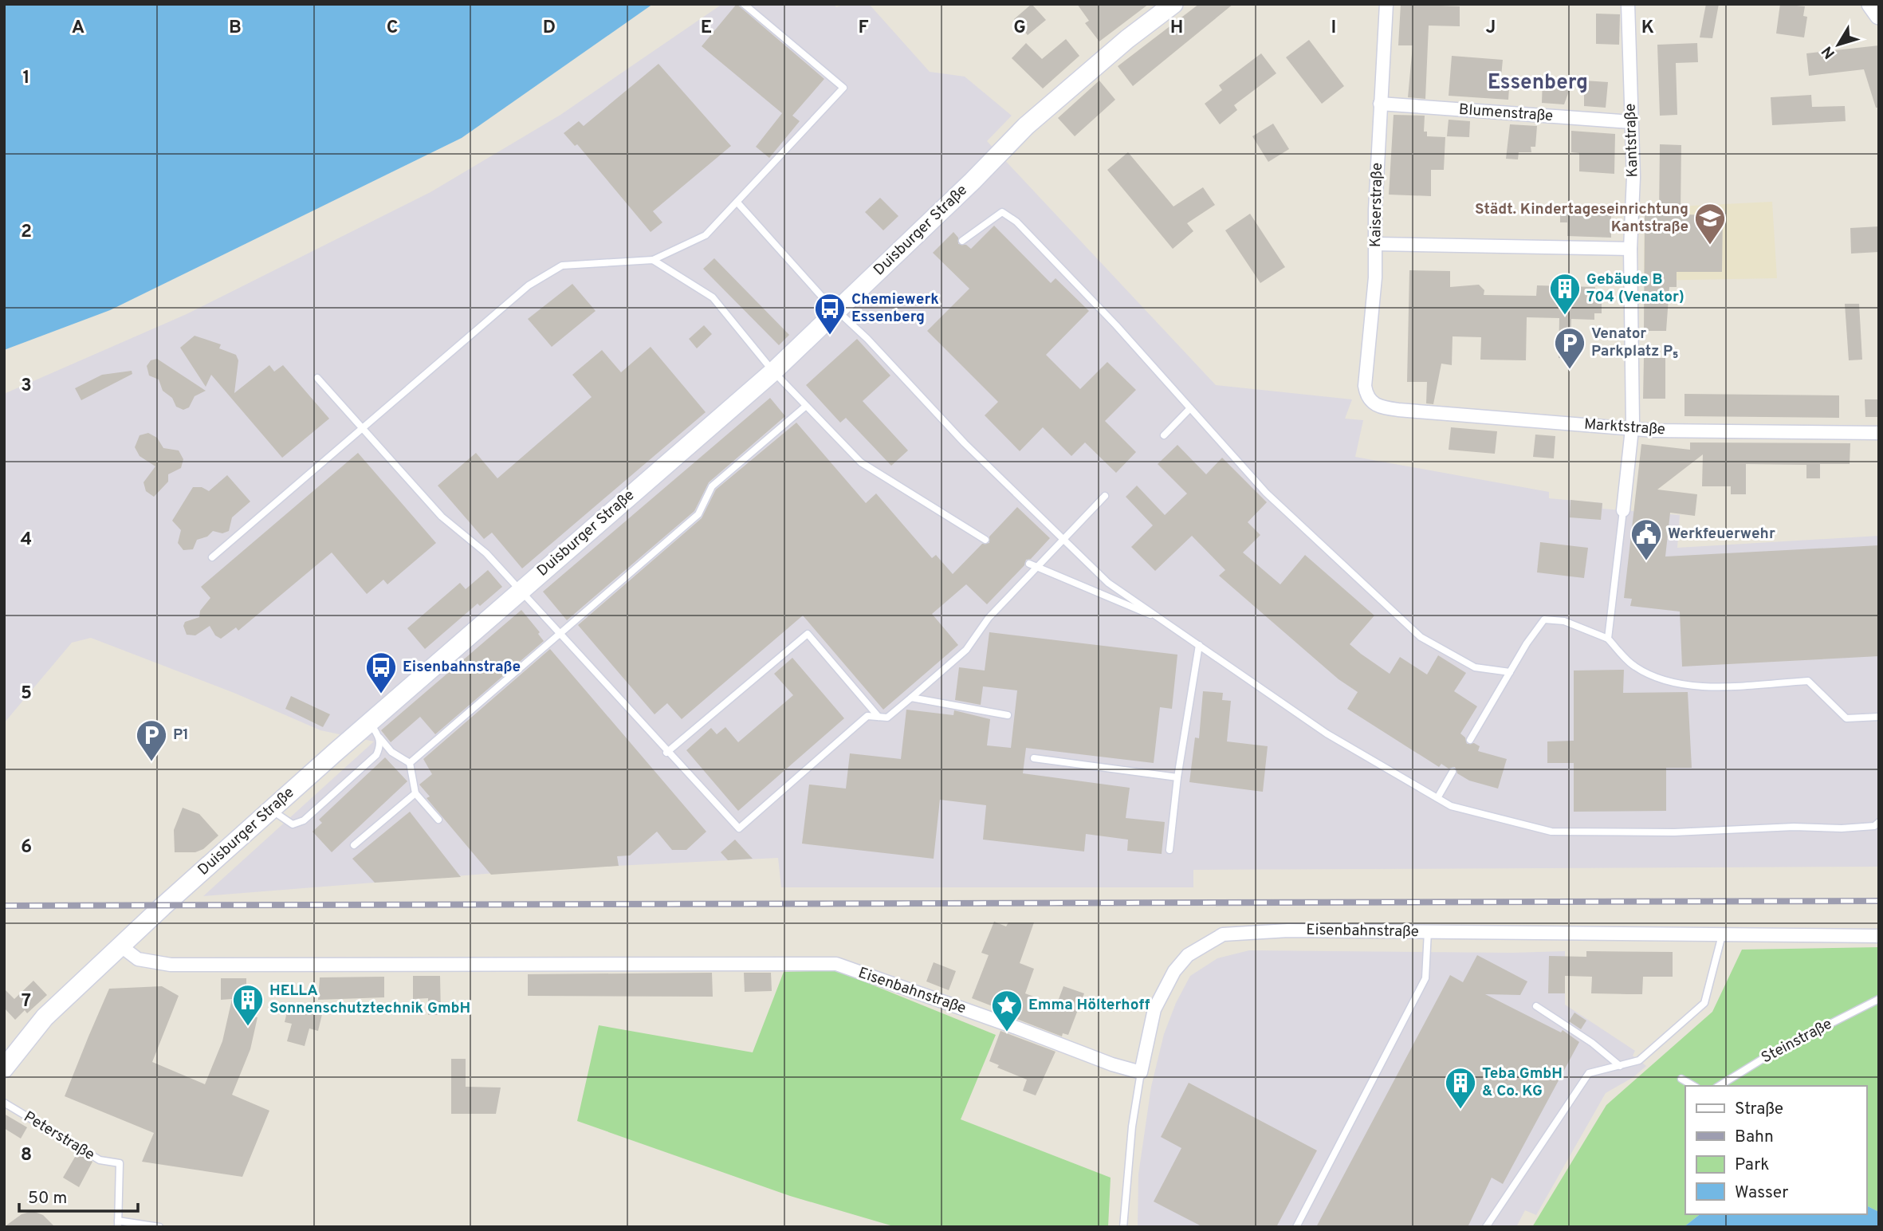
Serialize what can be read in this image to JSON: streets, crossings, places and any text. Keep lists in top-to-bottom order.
{
  "streets": {
    "main road": ["Duisburger Straße"],
    "street": [
      "Blumenstraße",
      "Kantstraße",
      "Kaiserstraße",
      "Marktstraße",
      "Eisenbahnstraße"
    ],
    "lane": ["Steinstraße", "Peterstraße"]
  },
  "crossings": [
    ["Blumenstraße", "Kantstraße"],
    ["Blumenstraße", "Kaiserstraße"],
    ["Kantstraße", "Marktstraße"],
    ["Kaiserstraße", "Marktstraße"],
    ["Duisburger Straße", "Eisenbahnstraße"]
  ],
  "districts": ["Essenberg"],
  "places": {
    "school or university": ["Städt. Kindertageseinrichtung Kantstraße"],
    "building": ["Gebäude B 704 (Venator)", "HELLA Sonnenschutztechnik GmbH", "Teba GmbH & Co. KG"],
    "bus stop": ["Chemiewerk Essenberg", "Eisenbahnstraße"],
    "parking": ["Venator Parkplatz P₅", "P1"],
    "public building": ["Werkfeuerwehr"],
    "place": ["Emma Hölterhoff"]
  },
  "legend": [
    "Straße",
    "Bahn",
    "Park",
    "Wasser"
  ],
  "scale_bar": "50 m",
  "north": "bottom left",
  "grid": {
    "columns": [
      "A",
      "B",
      "C",
      "D",
      "E",
      "F",
      "G",
      "H",
      "I",
      "J",
      "K"
    ],
    "rows": [
      "1",
      "2",
      "3",
      "4",
      "5",
      "6",
      "7",
      "8"
    ]
  }
}
